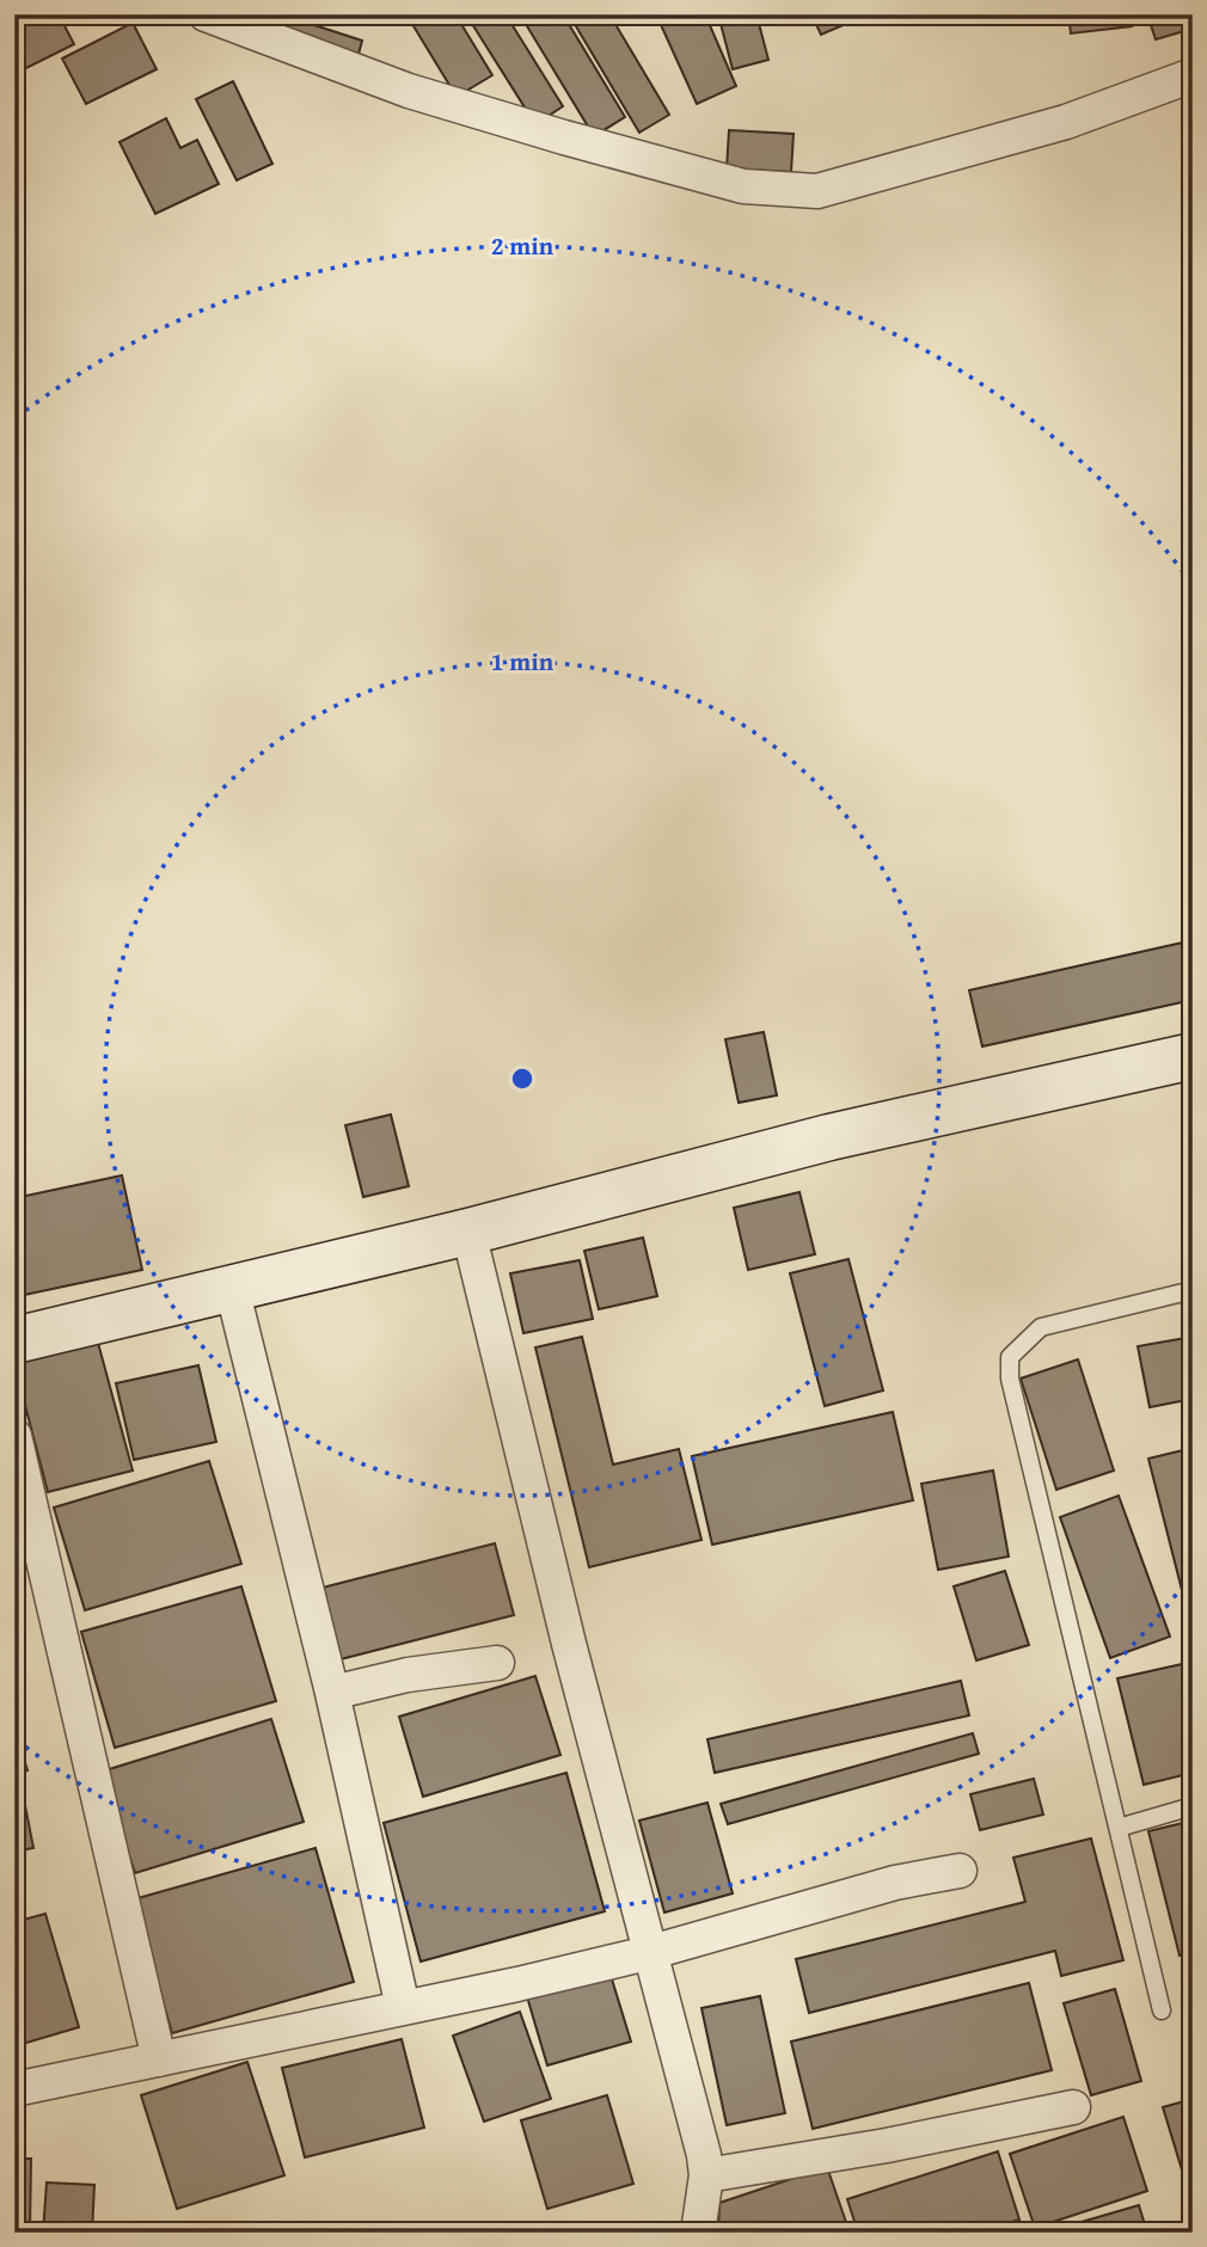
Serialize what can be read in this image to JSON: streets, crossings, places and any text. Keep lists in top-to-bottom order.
{
  "rings": ["2 min", "1 min"]
}
